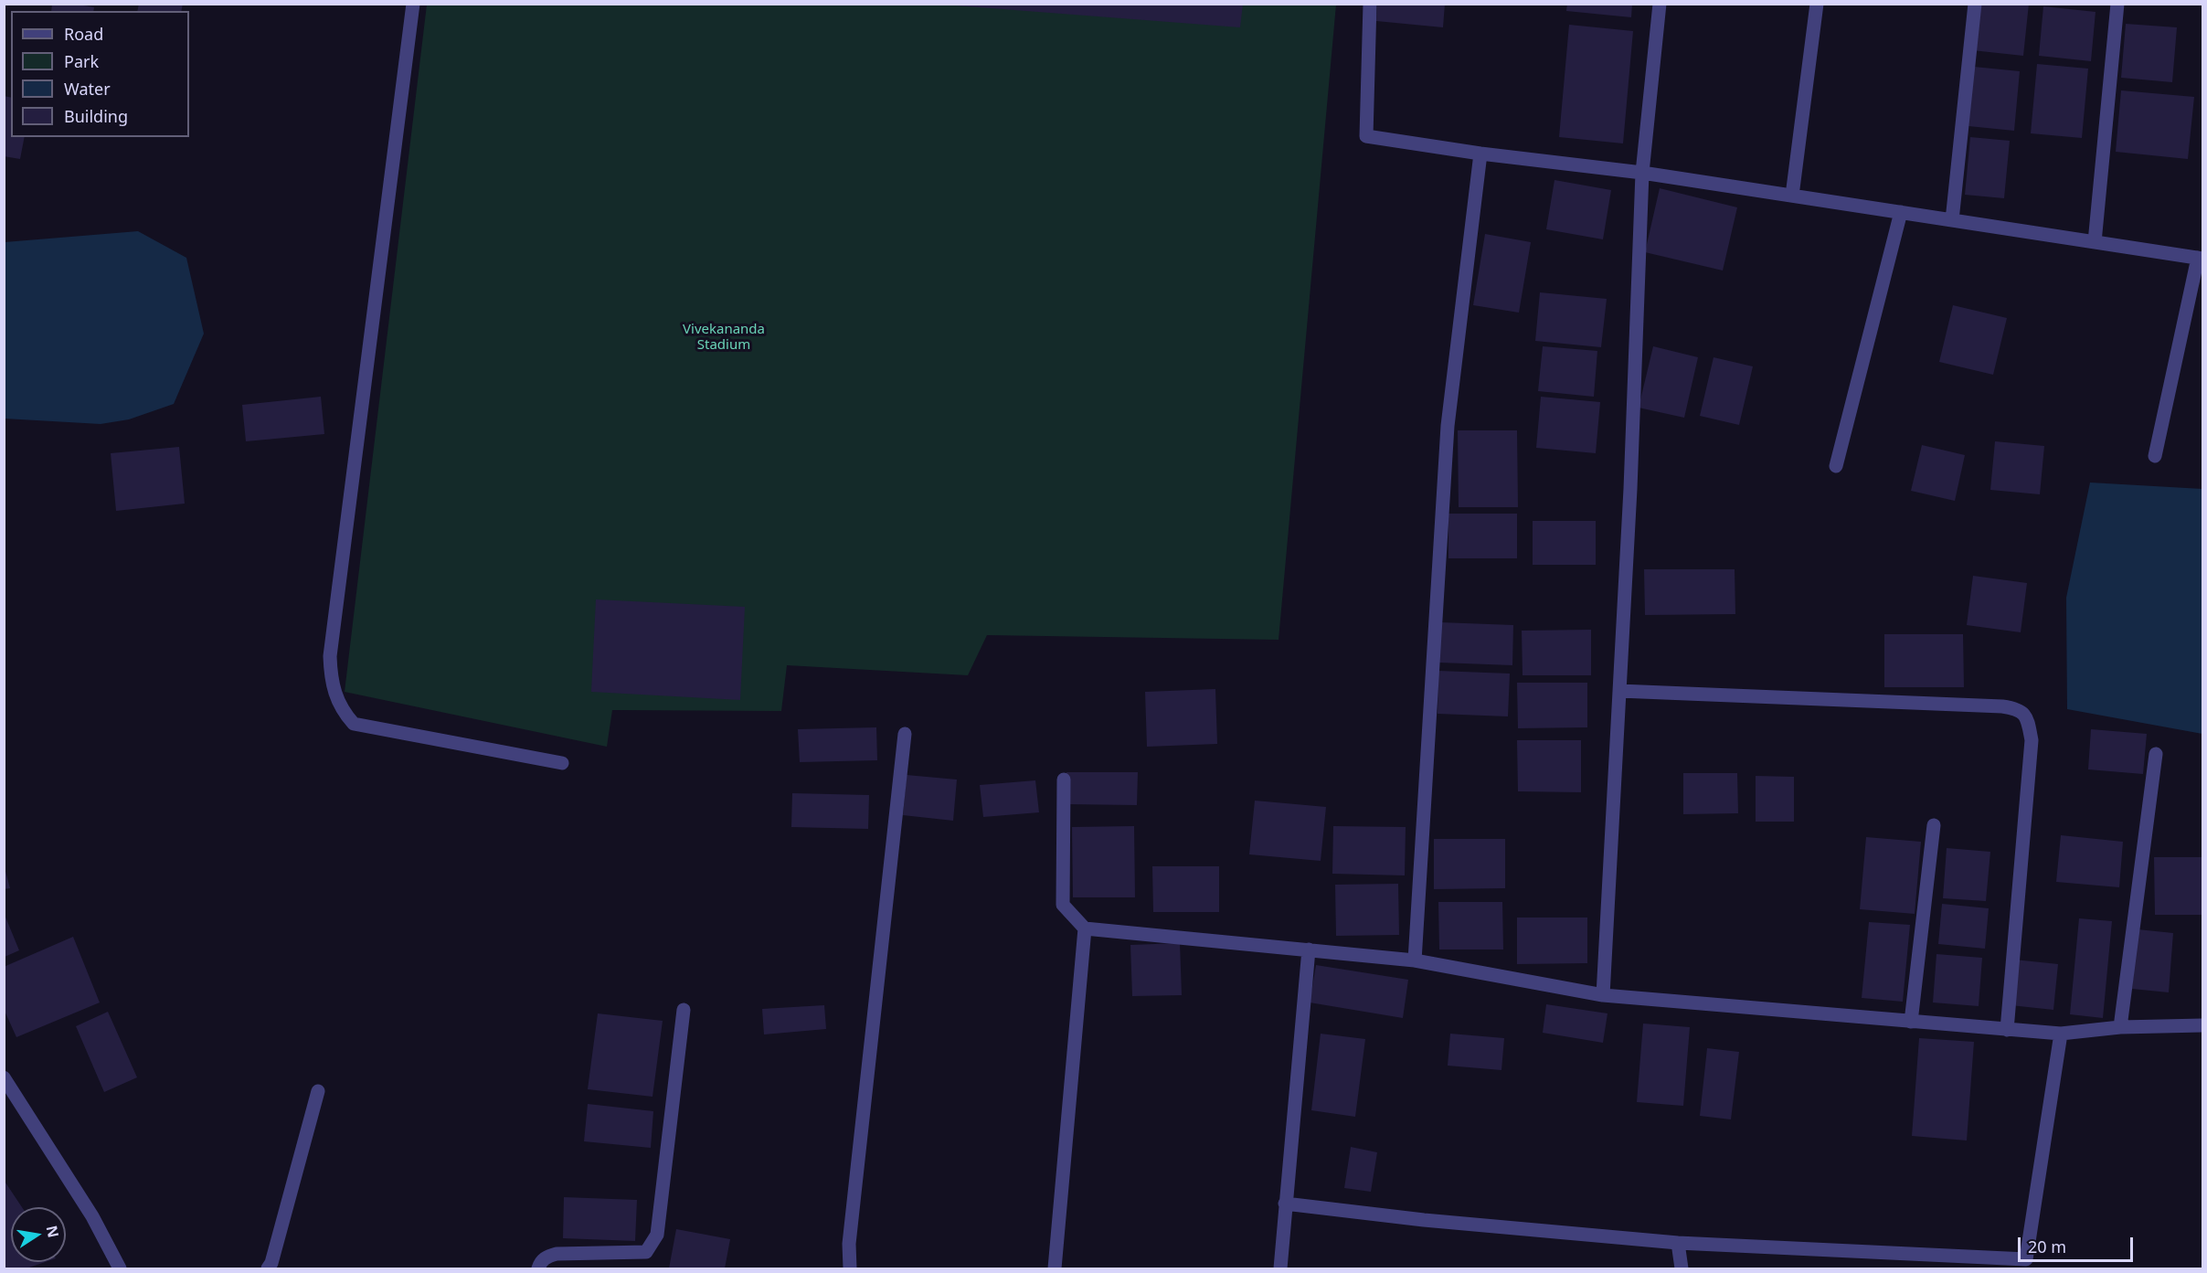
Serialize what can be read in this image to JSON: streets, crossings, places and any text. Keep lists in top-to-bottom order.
{
  "parks": ["Vivekananda Stadium"],
  "legend": [
    "Road",
    "Park",
    "Water",
    "Building"
  ],
  "scale_bar": "20 m",
  "north": "right"
}
